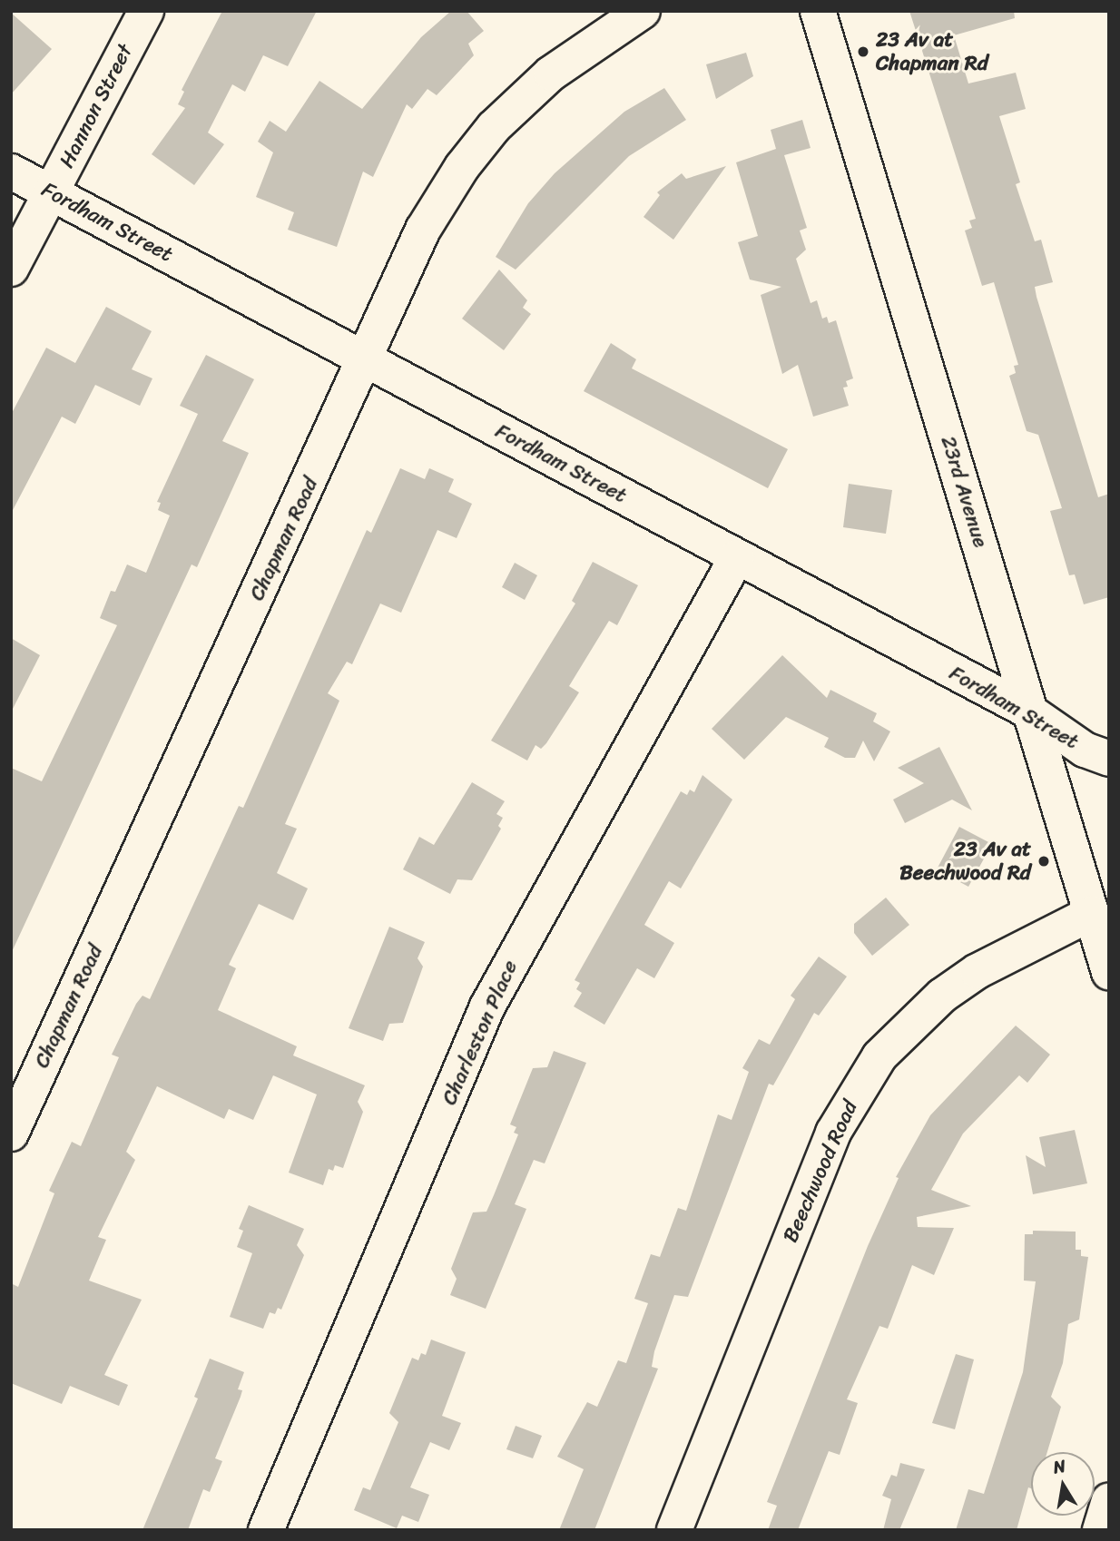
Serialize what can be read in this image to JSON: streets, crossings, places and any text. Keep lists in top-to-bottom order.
{
  "streets": {
    "street": [
      "Hannon Street",
      "Fordham Street",
      "23rd Avenue",
      "Chapman Road",
      "Charleston Place",
      "Beechwood Road"
    ]
  },
  "crossings": [
    ["Hannon Street", "Fordham Street"],
    ["Fordham Street", "23rd Avenue"],
    ["Fordham Street", "Chapman Road"],
    ["Fordham Street", "Charleston Place"],
    ["23rd Avenue", "Beechwood Road"]
  ],
  "places": ["23 Av at Chapman Rd", "23 Av at Beechwood Rd"],
  "north": "top"
}
